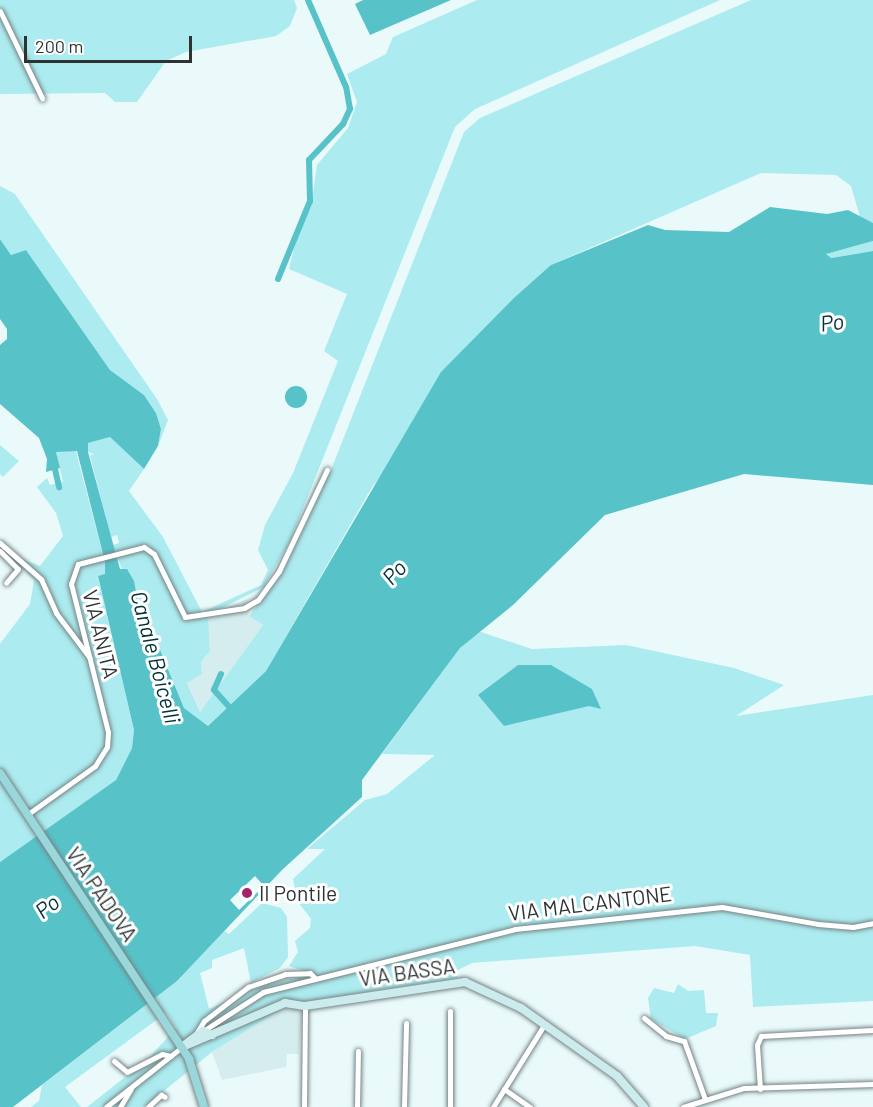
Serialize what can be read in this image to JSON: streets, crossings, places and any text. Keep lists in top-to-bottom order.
{
  "streets": {
    "main road": ["VIA PADOVA"],
    "street": ["VIA ANITA", "VIA MALCANTONE", "VIA BASSA"]
  },
  "crossings": [
    ["VIA ANITA", "VIA PADOVA"],
    ["VIA MALCANTONE", "VIA BASSA"]
  ],
  "water": ["Po", "Canale Boicelli"],
  "places": ["Il Pontile"],
  "scale_bar": "200 m"
}
